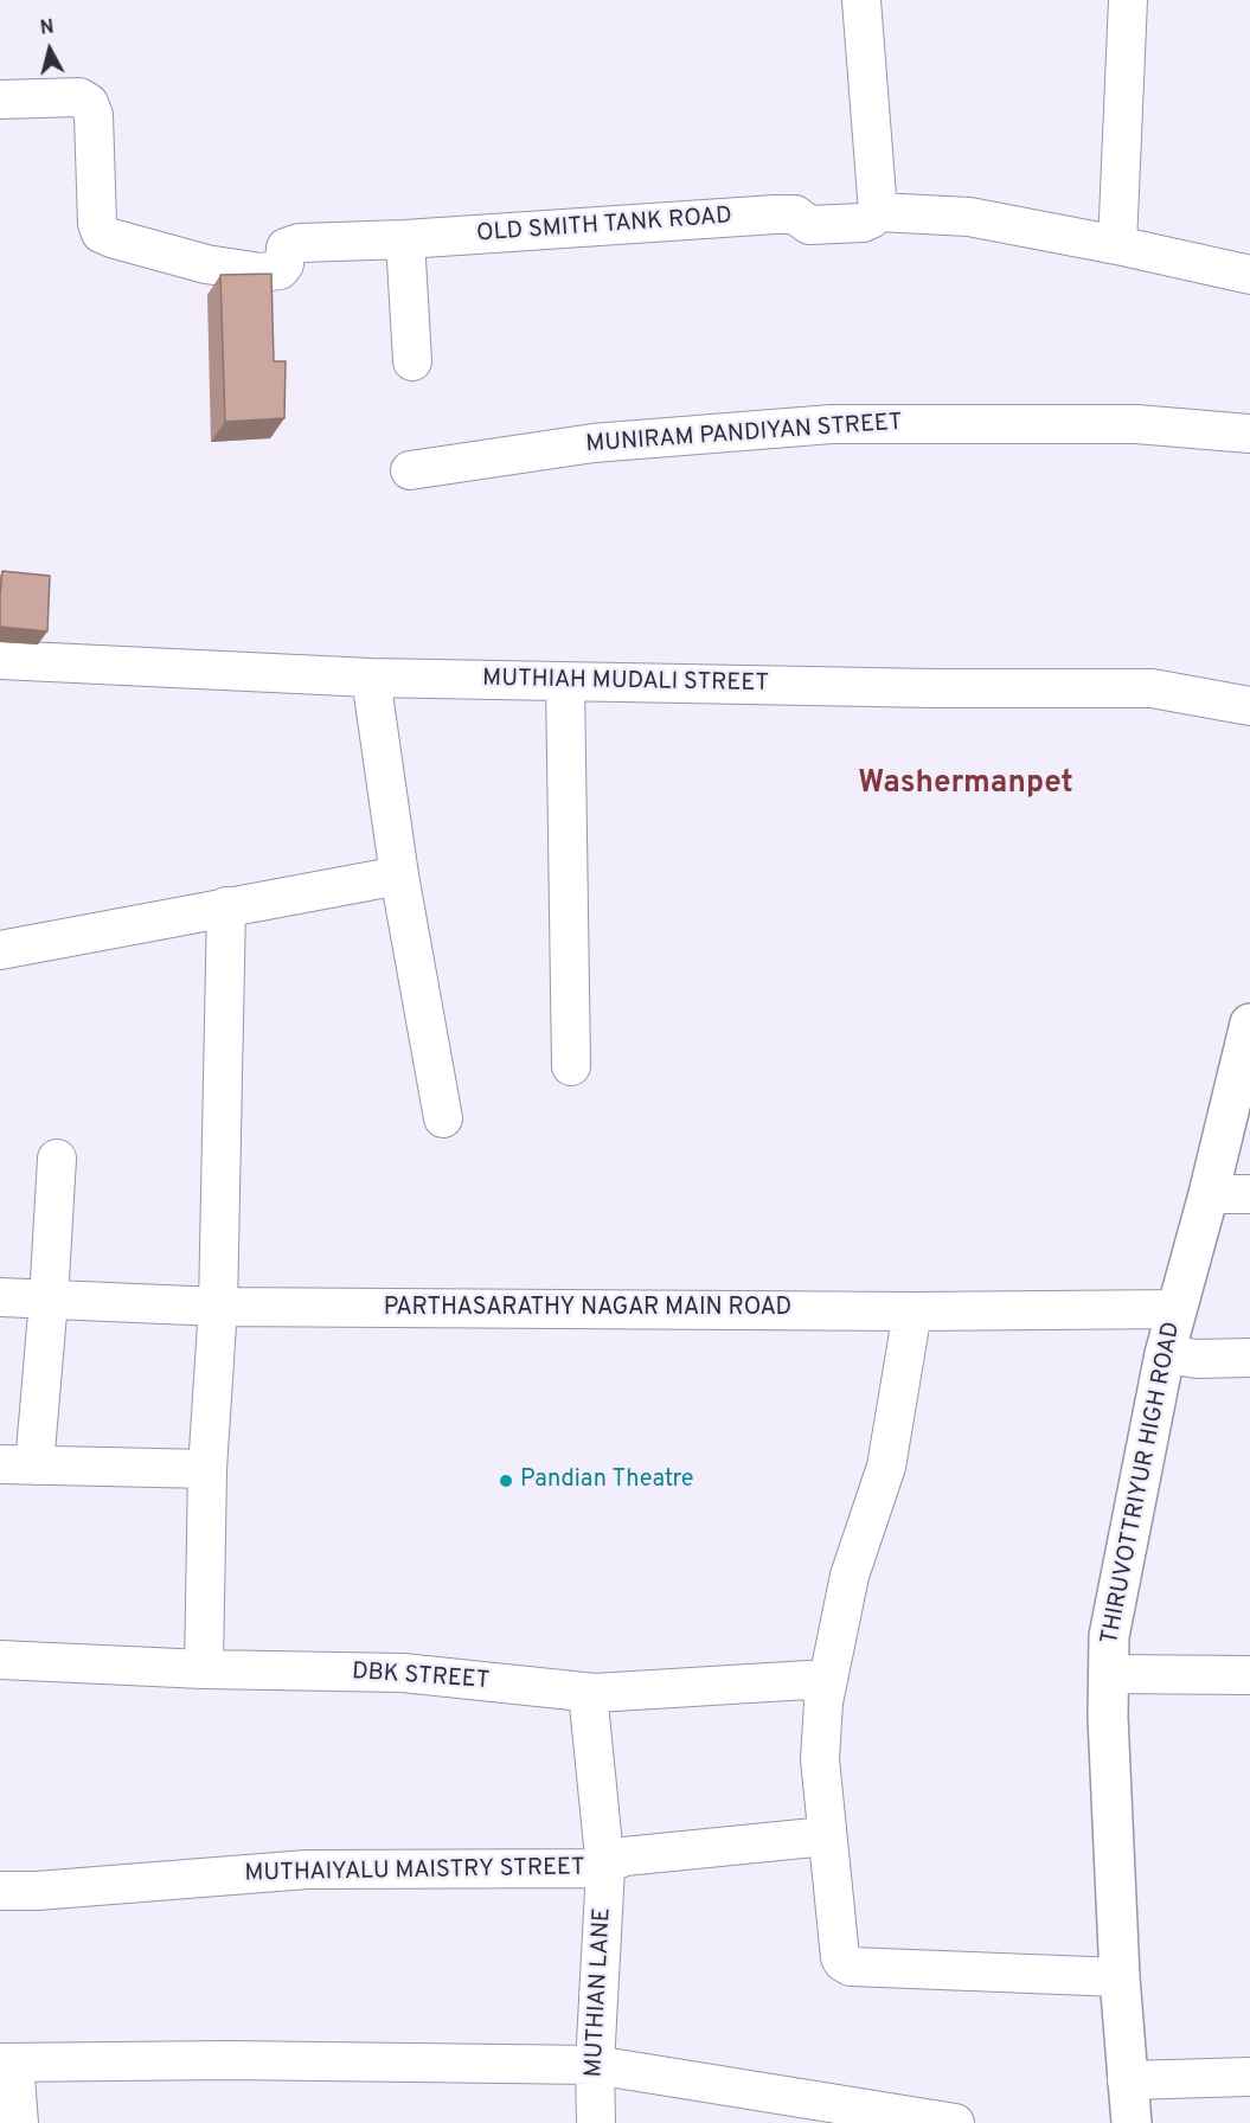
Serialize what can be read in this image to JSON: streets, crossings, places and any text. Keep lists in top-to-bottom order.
{
  "streets": {
    "main road": ["THIRUVOTTRIYUR HIGH ROAD"],
    "street": [
      "OLD SMITH TANK ROAD",
      "MUNIRAM PANDIYAN STREET",
      "MUTHIAH MUDALI STREET",
      "PARTHASARATHY NAGAR MAIN ROAD",
      "DBK STREET",
      "MUTHAIYALU MAISTRY STREET",
      "MUTHIAN LANE"
    ]
  },
  "crossings": [
    ["PARTHASARATHY NAGAR MAIN ROAD", "THIRUVOTTRIYUR HIGH ROAD"],
    ["DBK STREET", "MUTHIAN LANE"],
    ["MUTHAIYALU MAISTRY STREET", "MUTHIAN LANE"]
  ],
  "districts": ["Washermanpet"],
  "places": ["Pandian Theatre"],
  "north": "top"
}
